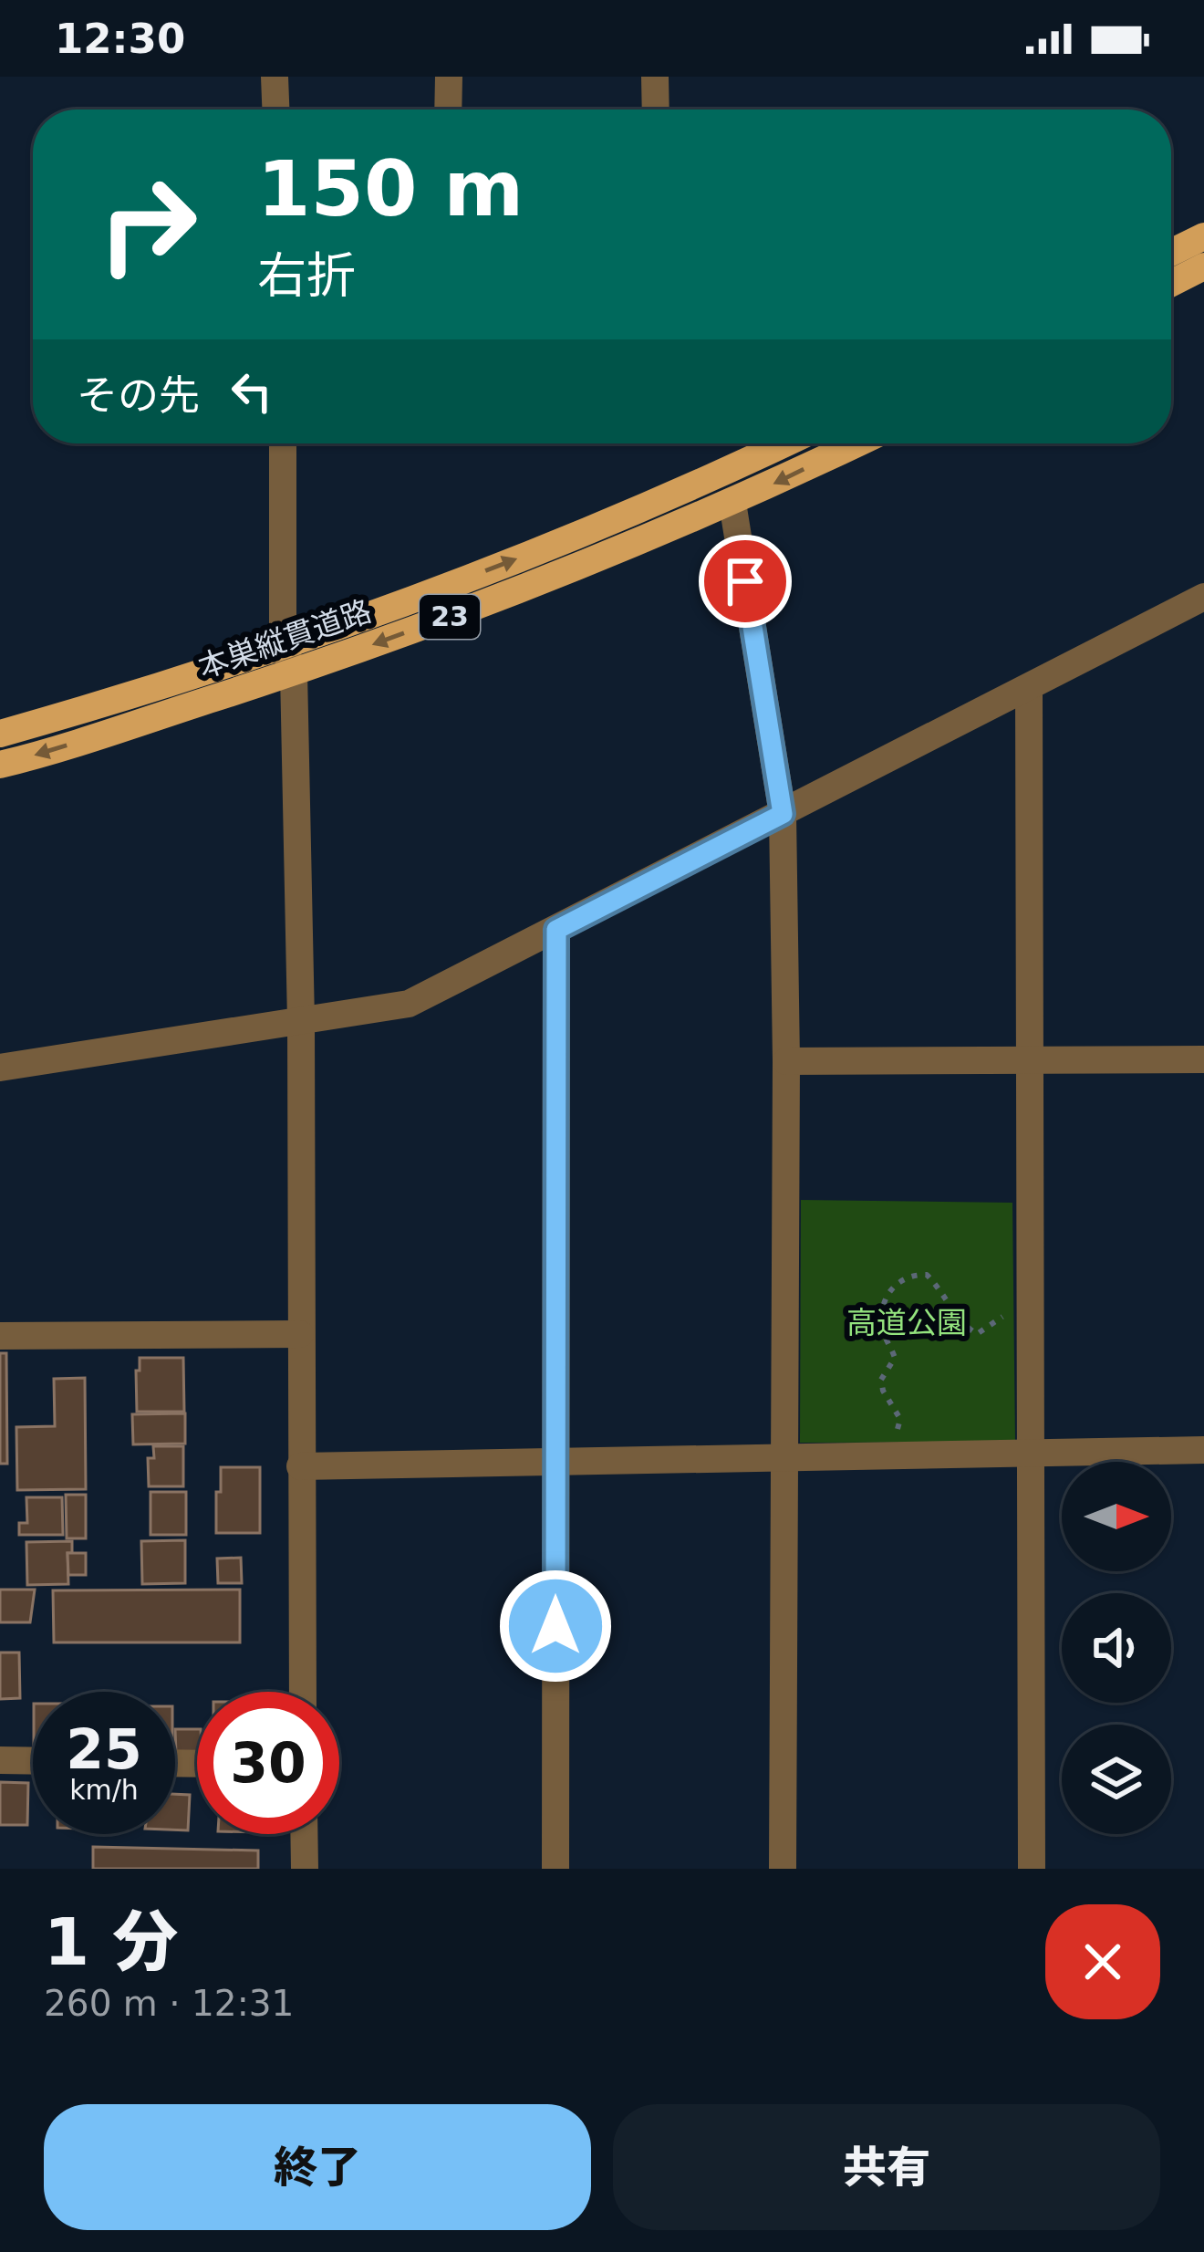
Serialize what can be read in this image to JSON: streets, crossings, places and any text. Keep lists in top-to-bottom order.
{
  "streets": {
    "main road": ["23", "本巣縦貫道路"]
  },
  "parks": ["高道公園"],
  "north": "right",
  "page": {
    "status": "12:30",
    "turn": ["150 m", "右折"],
    "then": "その先",
    "speed": "25 km/h",
    "limit": "30",
    "heading": ["1 分", "260 m · 12:31"],
    "buttons": ["終了", "共有"]
  }
}
